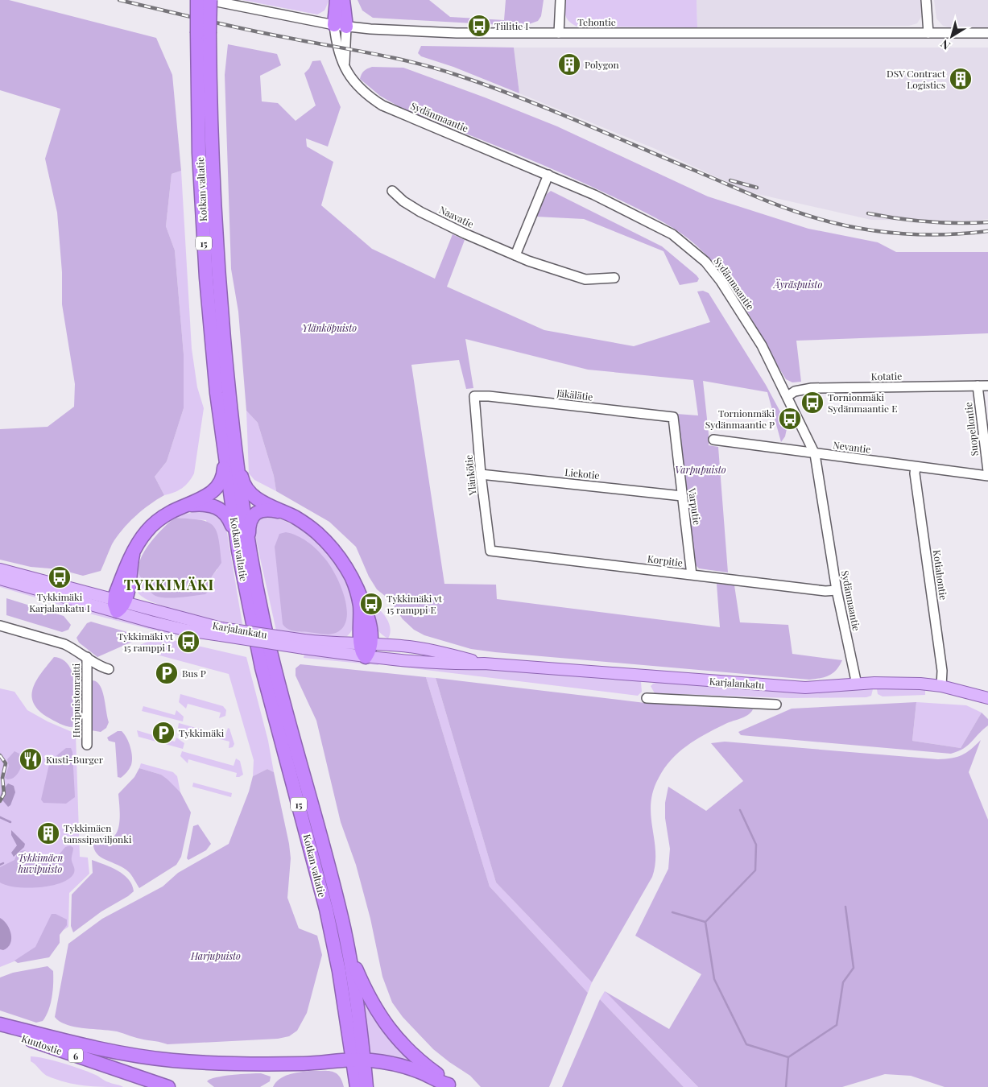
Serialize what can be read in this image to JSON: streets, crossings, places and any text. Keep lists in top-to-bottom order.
{
  "streets": {
    "highway": [
      "Kotkan valtatie",
      "15",
      "Kuutostie",
      "6"
    ],
    "main road": ["Karjalankatu"],
    "street": [
      "Tehontie",
      "Sydänmaantie",
      "Naavatie",
      "Kotatie",
      "Jäkälätie",
      "Suopellontie",
      "Nevantie",
      "Liekotie",
      "Ylänkötie",
      "Varputie",
      "Korpitie",
      "Kotiahontie",
      "Huvipuistonraitti"
    ]
  },
  "crossings": [
    ["Tehontie", "Sydänmaantie"],
    ["Tehontie", "Kotkan valtatie"],
    ["Sydänmaantie", "Kotatie"],
    ["Sydänmaantie", "Nevantie"],
    ["Sydänmaantie", "Korpitie"],
    ["Sydänmaantie", "Karjalankatu"],
    ["Kotatie", "Suopellontie"],
    ["Jäkälätie", "Ylänkötie"],
    ["Jäkälätie", "Varputie"],
    ["Nevantie", "Kotiahontie"],
    ["Liekotie", "Ylänkötie"],
    ["Liekotie", "Varputie"],
    ["Ylänkötie", "Korpitie"],
    ["Varputie", "Korpitie"],
    ["Kotiahontie", "Karjalankatu"]
  ],
  "districts": ["TYKKIMÄKI"],
  "parks": [
    "Äyräspuisto",
    "Ylänköpuisto",
    "Varpupuisto",
    "Tykkimäen huvipuisto",
    "Harjupuisto"
  ],
  "places": {
    "bus stop": [
      "Tiilitie I",
      "Tornionmäki Sydänmaantie E",
      "Tornionmäki Sydänmaantie P",
      "Tykkimäki Karjalankatu I",
      "Tykkimäki vt 15 ramppi E",
      "Tykkimäki vt 15 ramppi L"
    ],
    "building": ["Polygon", "DSV Contract Logistics", "Tykkimäen tanssipaviljonki"],
    "parking": ["Bus P", "Tykkimäki"],
    "restaurant": ["Kusti-Burger"]
  },
  "north": "bottom left"
}
